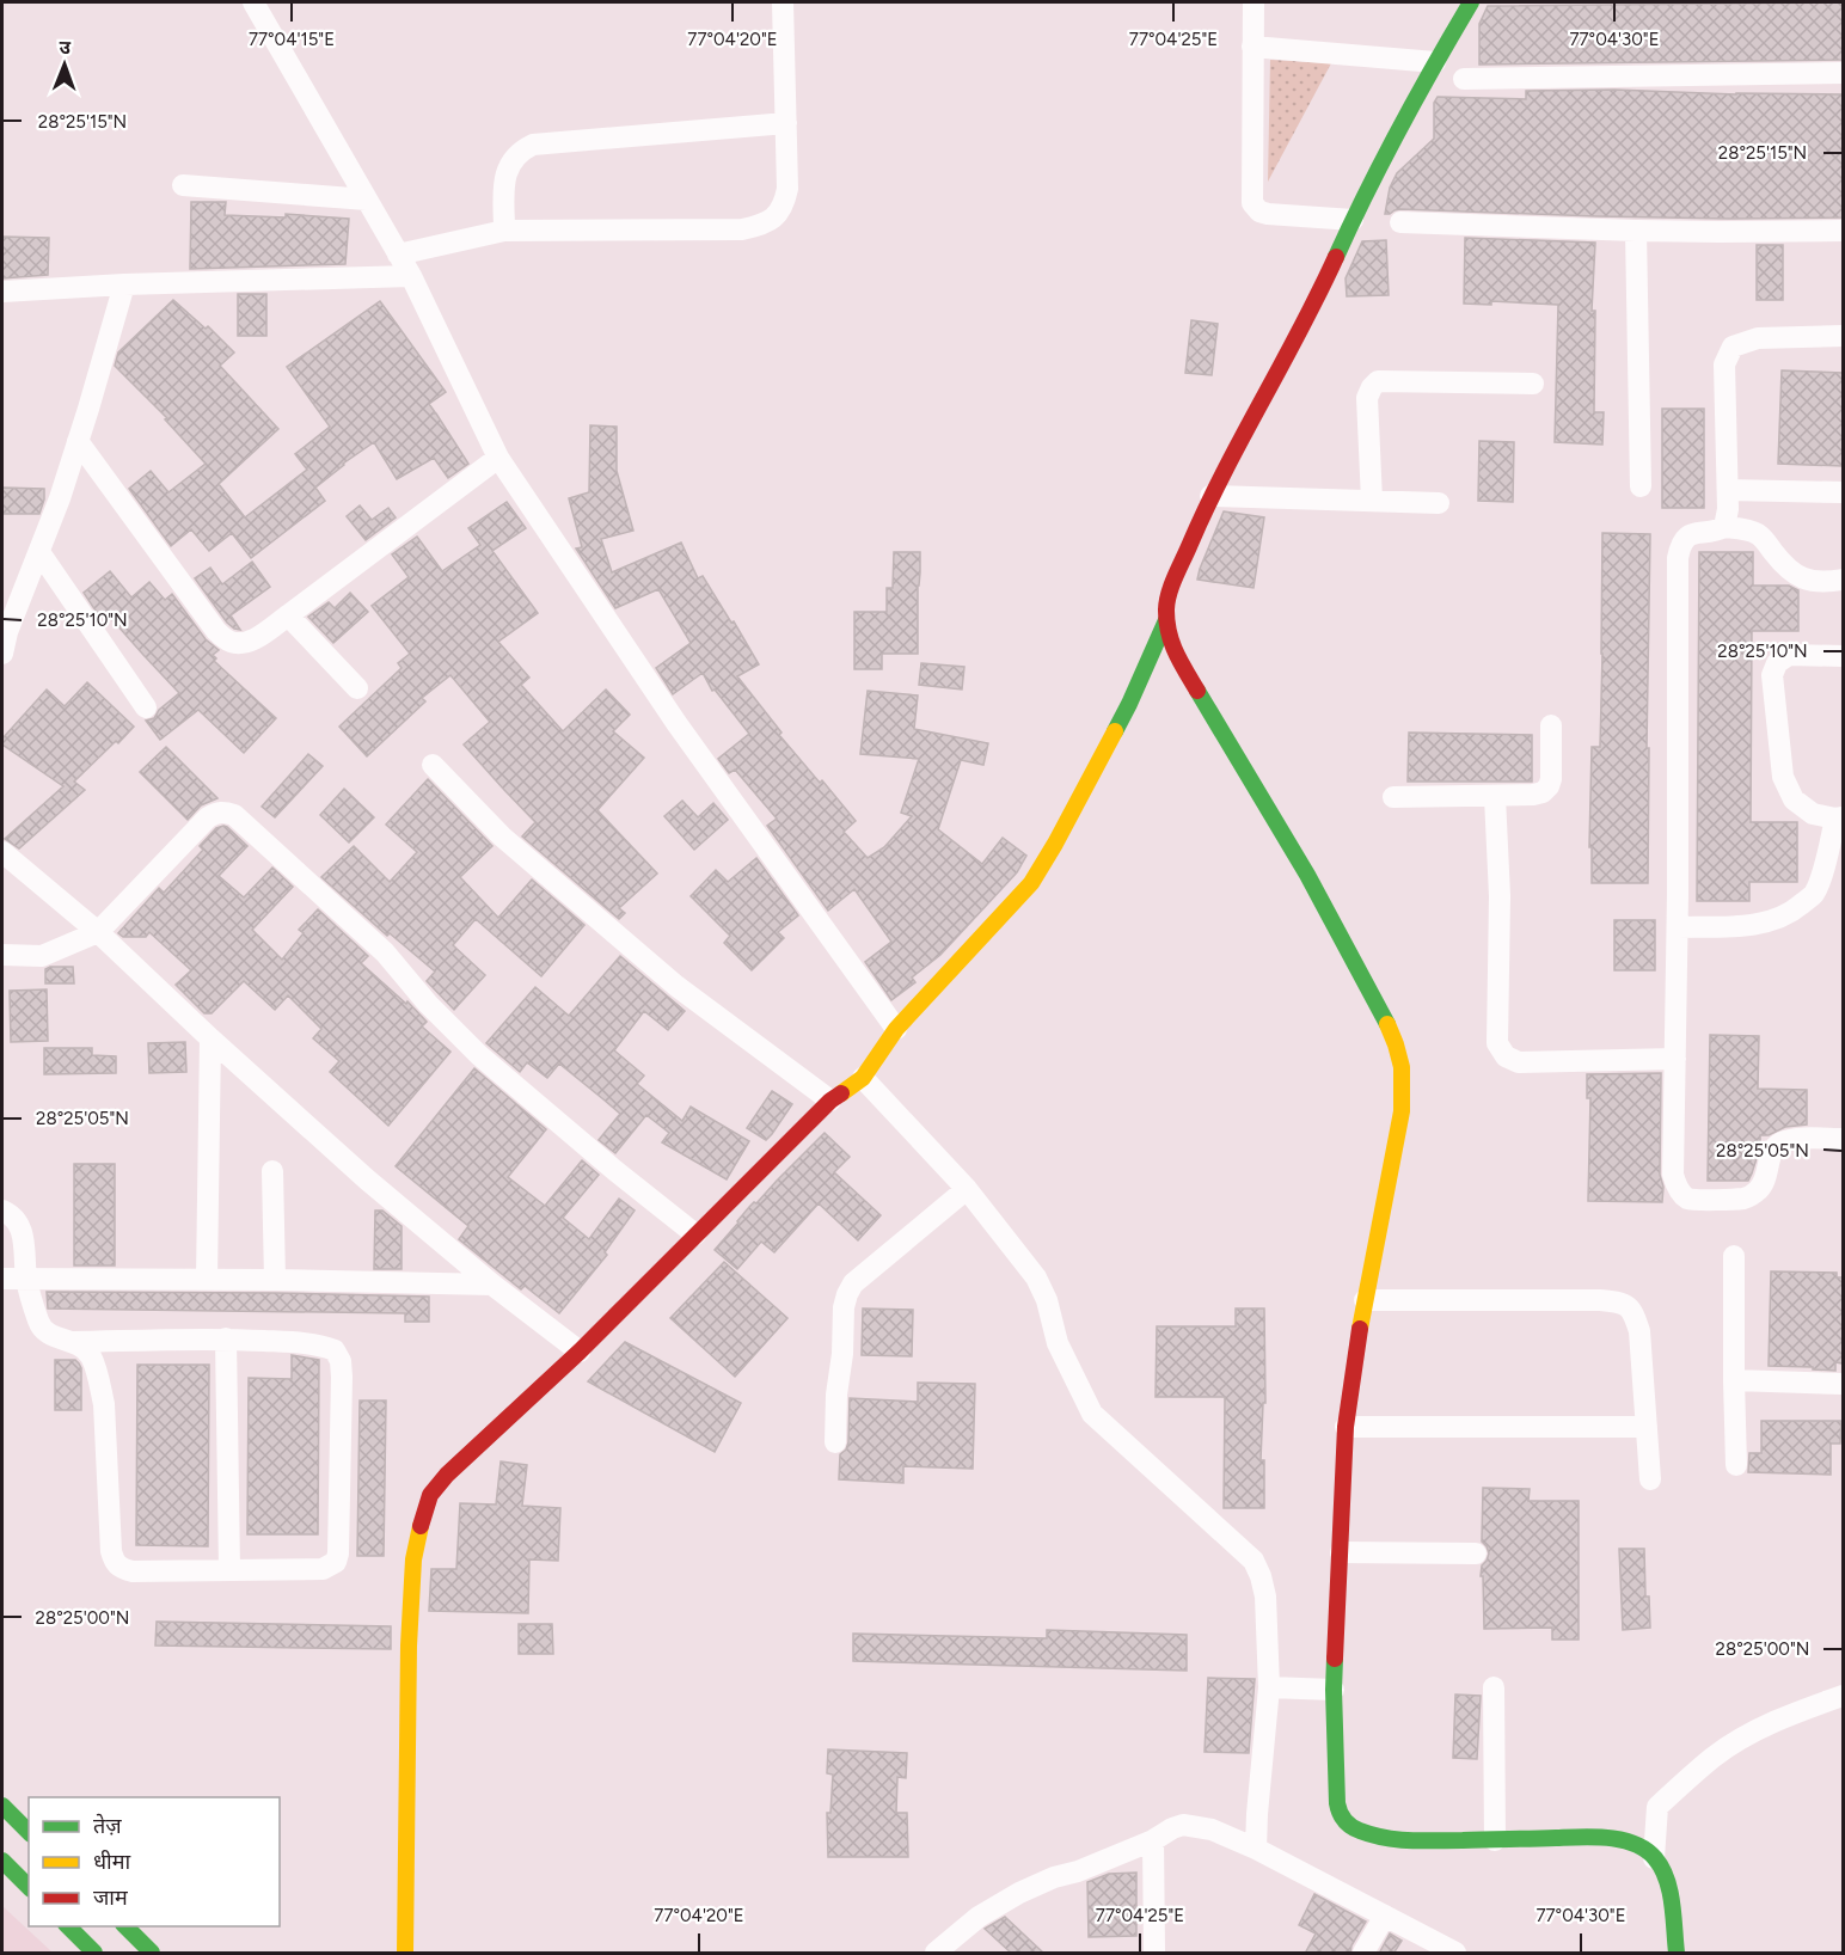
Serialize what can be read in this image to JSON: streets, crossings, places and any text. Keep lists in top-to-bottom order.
{
  "legend": ["तेज़", "धीमा", "जाम"],
  "north": "top",
  "coordinates": [
    "77°04'15\"E",
    "77°04'20\"E",
    "77°04'25\"E",
    "77°04'30\"E",
    "28°25'15\"N",
    "28°25'10\"N",
    "28°25'05\"N",
    "28°25'00\"N"
  ]
}
